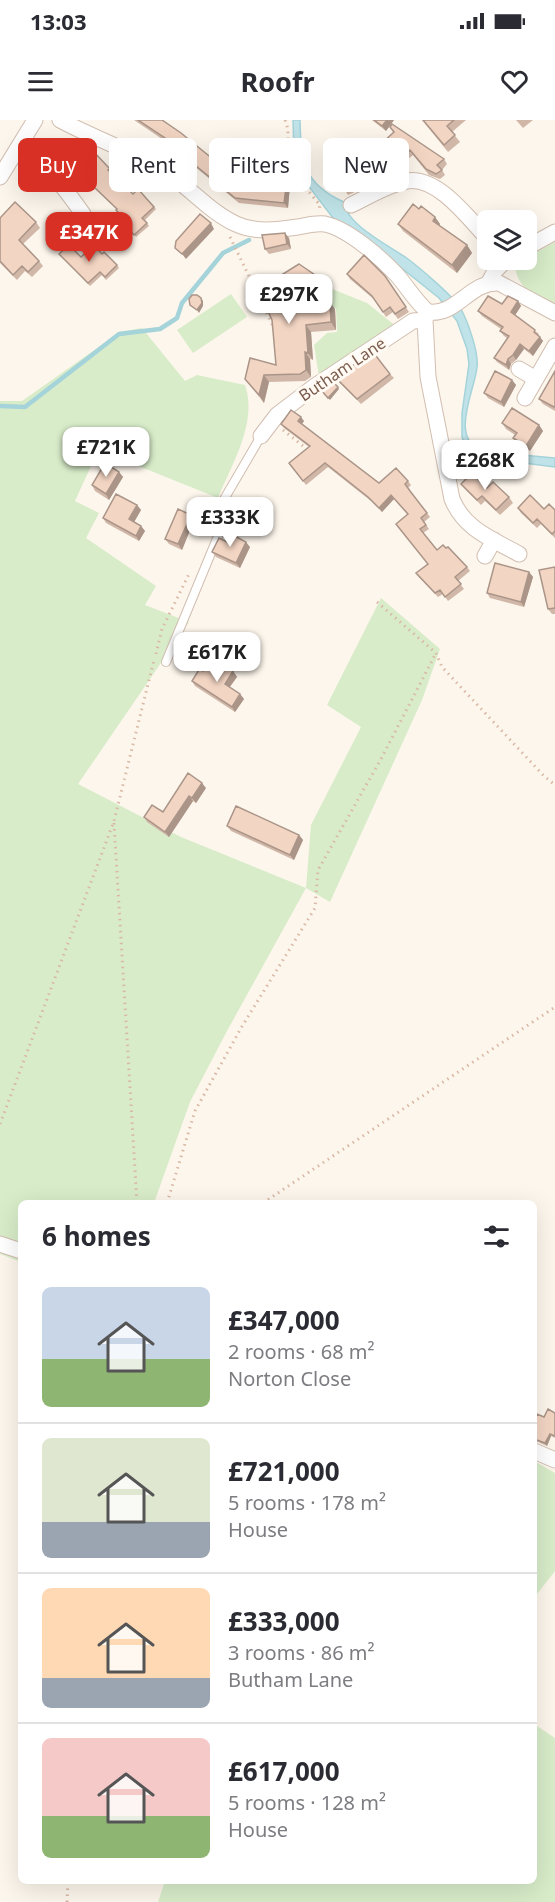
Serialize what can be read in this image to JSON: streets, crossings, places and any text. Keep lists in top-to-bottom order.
{
  "streets": {
    "street": ["Butham Lane"]
  },
  "page": {
    "status": "13:03",
    "header": "Roofr",
    "chip": [
      "Buy",
      "Rent",
      "Filters",
      "New"
    ],
    "price": [
      "£347K",
      "£297K",
      "£721K",
      "£268K",
      "£333K",
      "£617K"
    ],
    "heading": "6 homes",
    "list": [
      {
        "name": "£347,000",
        "note": "2 rooms · 68 m² · Norton Close"
      },
      {
        "name": "£721,000",
        "note": "5 rooms · 178 m² · House"
      },
      {
        "name": "£333,000",
        "note": "3 rooms · 86 m² · Butham Lane"
      },
      {
        "name": "£617,000",
        "note": "5 rooms · 128 m² · House"
      }
    ]
  }
}
